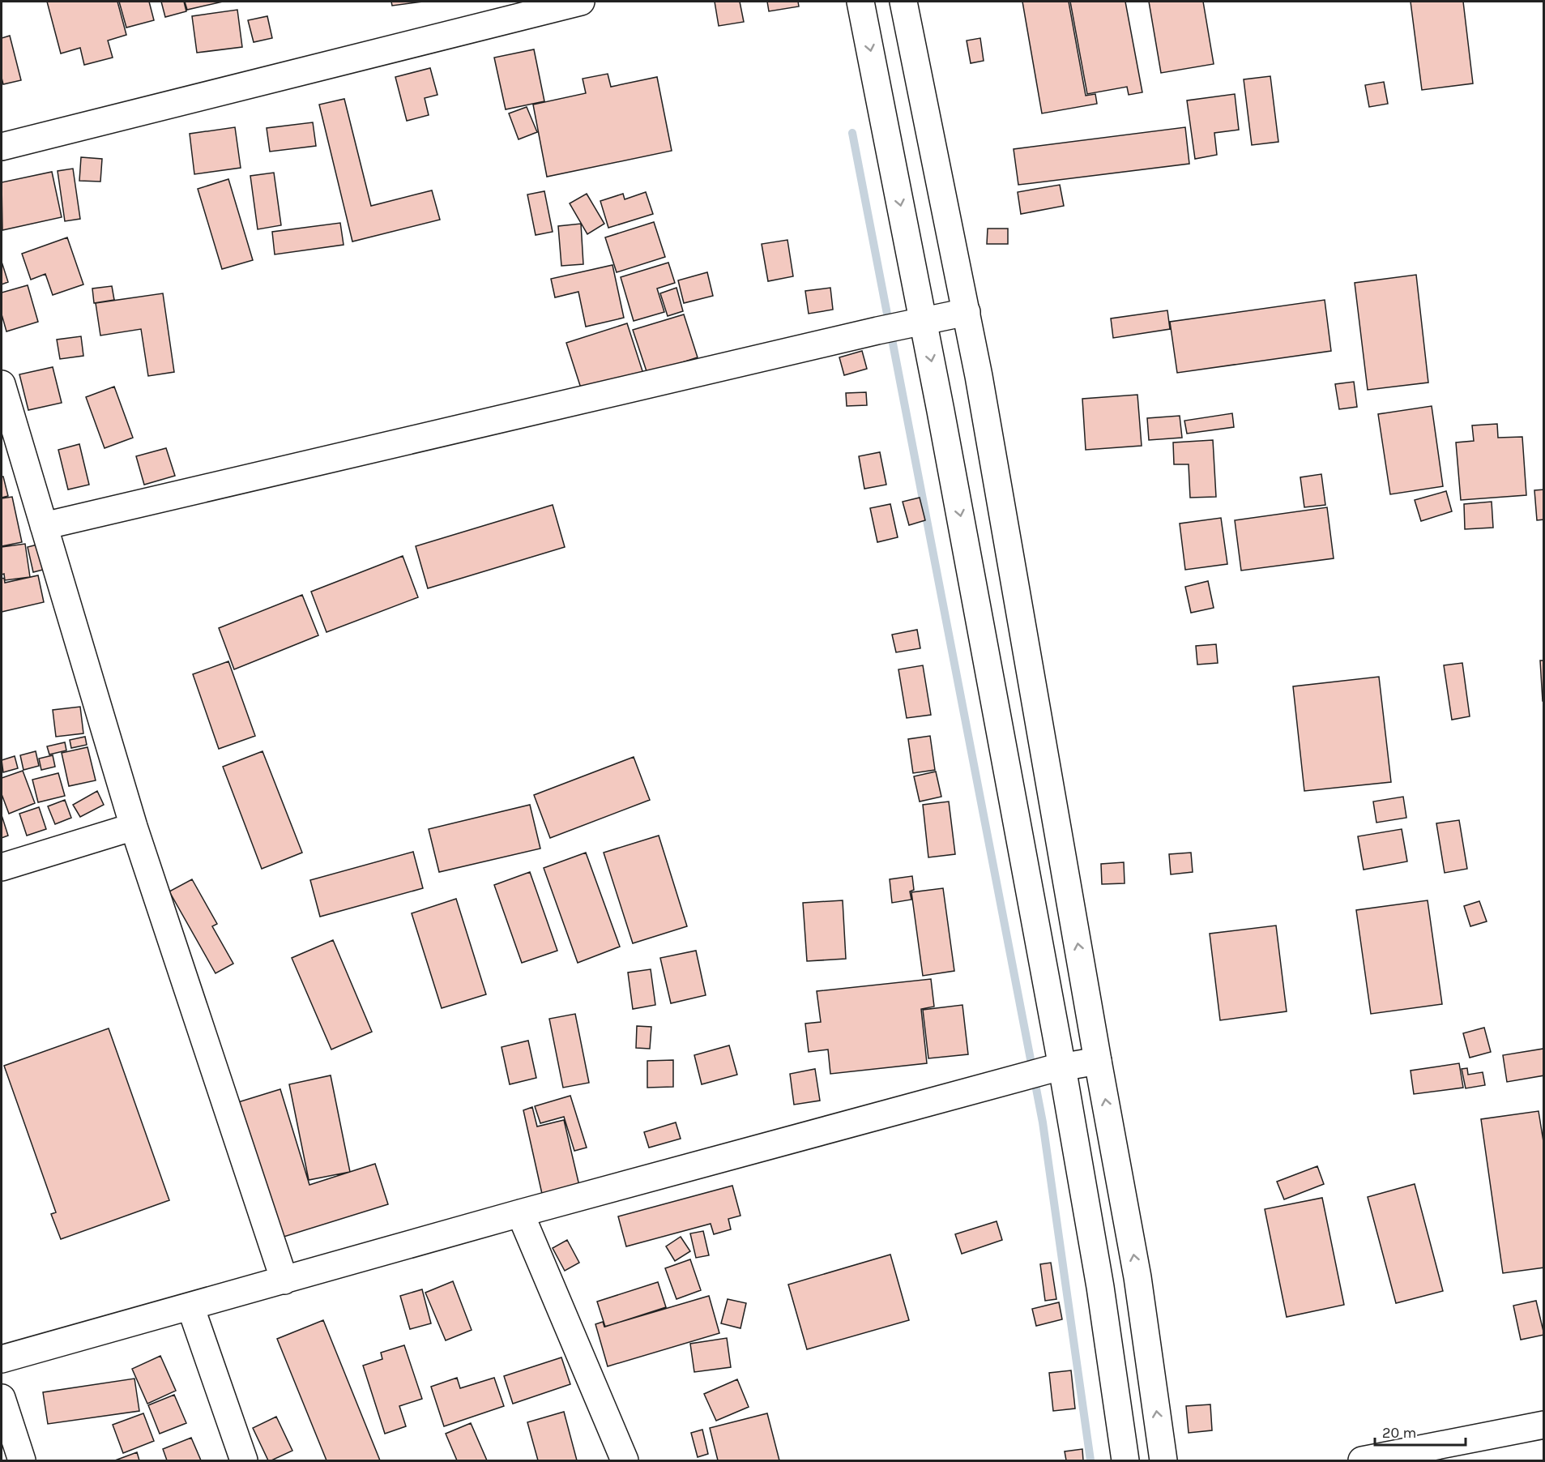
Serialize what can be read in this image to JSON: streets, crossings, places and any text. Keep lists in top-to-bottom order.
{
  "scale_bar": "20 m"
}
